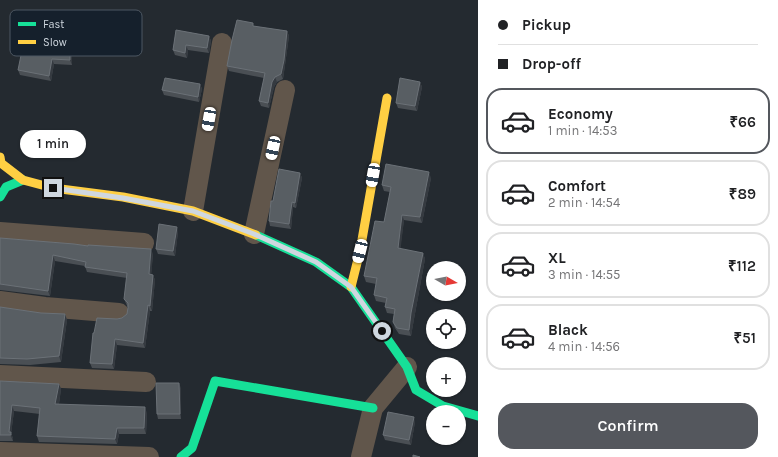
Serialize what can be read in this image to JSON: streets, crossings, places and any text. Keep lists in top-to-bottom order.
{
  "legend": ["Fast", "Slow"],
  "north": "right",
  "page": {
    "banner": ["Pickup", "Drop-off"],
    "list": [
      {
        "name": "Economy",
        "note": "1 min · 14:53",
        "value": "₹66"
      },
      {
        "name": "Comfort",
        "note": "2 min · 14:54",
        "value": "₹89"
      },
      {
        "name": "XL",
        "note": "3 min · 14:55",
        "value": "₹112"
      },
      {
        "name": "Black",
        "note": "4 min · 14:56",
        "value": "₹51"
      }
    ],
    "bubble": "1 min",
    "map_buttons": ["+", "−"],
    "buttons": "Confirm"
  }
}
